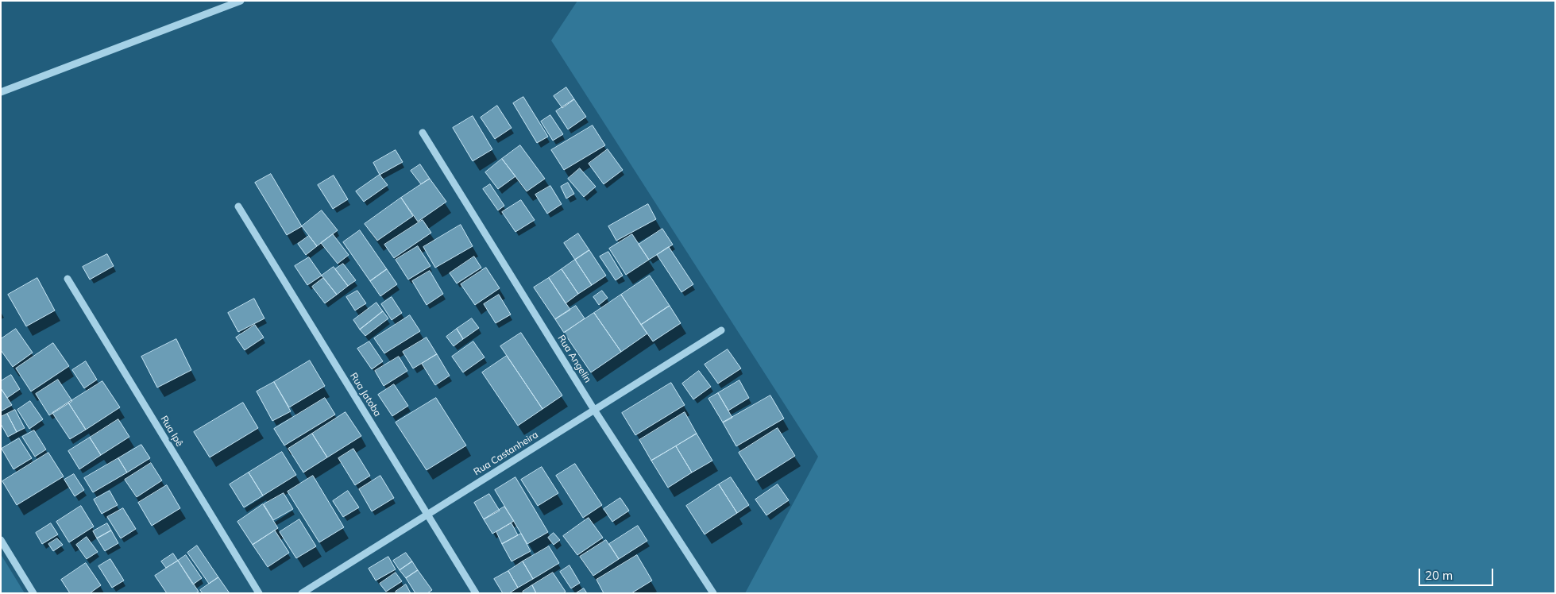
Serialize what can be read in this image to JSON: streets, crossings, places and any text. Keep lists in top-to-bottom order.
{
  "streets": {
    "street": [
      "Rua Angelin",
      "Rua Jatoba",
      "Rua Ipê",
      "Rua Castanheira"
    ]
  },
  "crossings": [
    ["Rua Angelin", "Rua Castanheira"],
    ["Rua Jatoba", "Rua Castanheira"]
  ],
  "scale_bar": "20 m"
}
